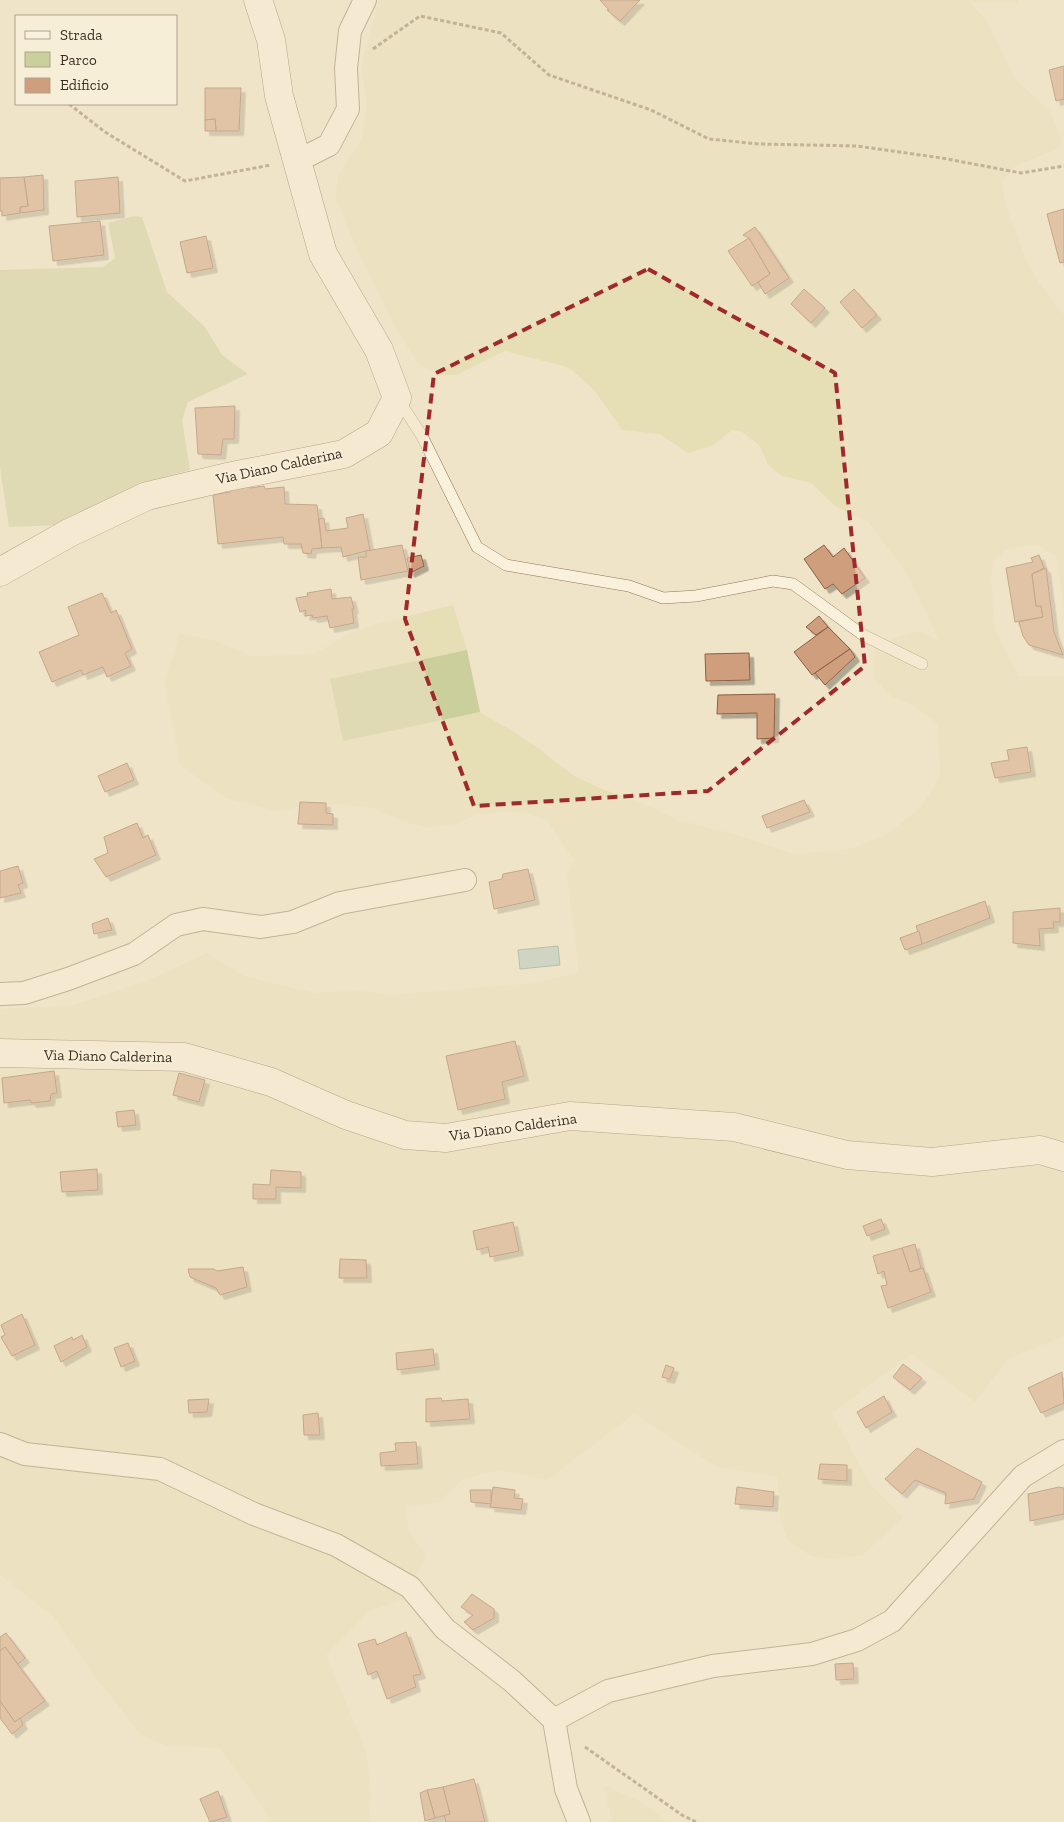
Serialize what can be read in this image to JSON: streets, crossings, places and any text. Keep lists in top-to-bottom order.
{
  "streets": {
    "main road": ["Via Diano Calderina"]
  },
  "legend": ["Strada", "Parco", "Edificio"]
}
